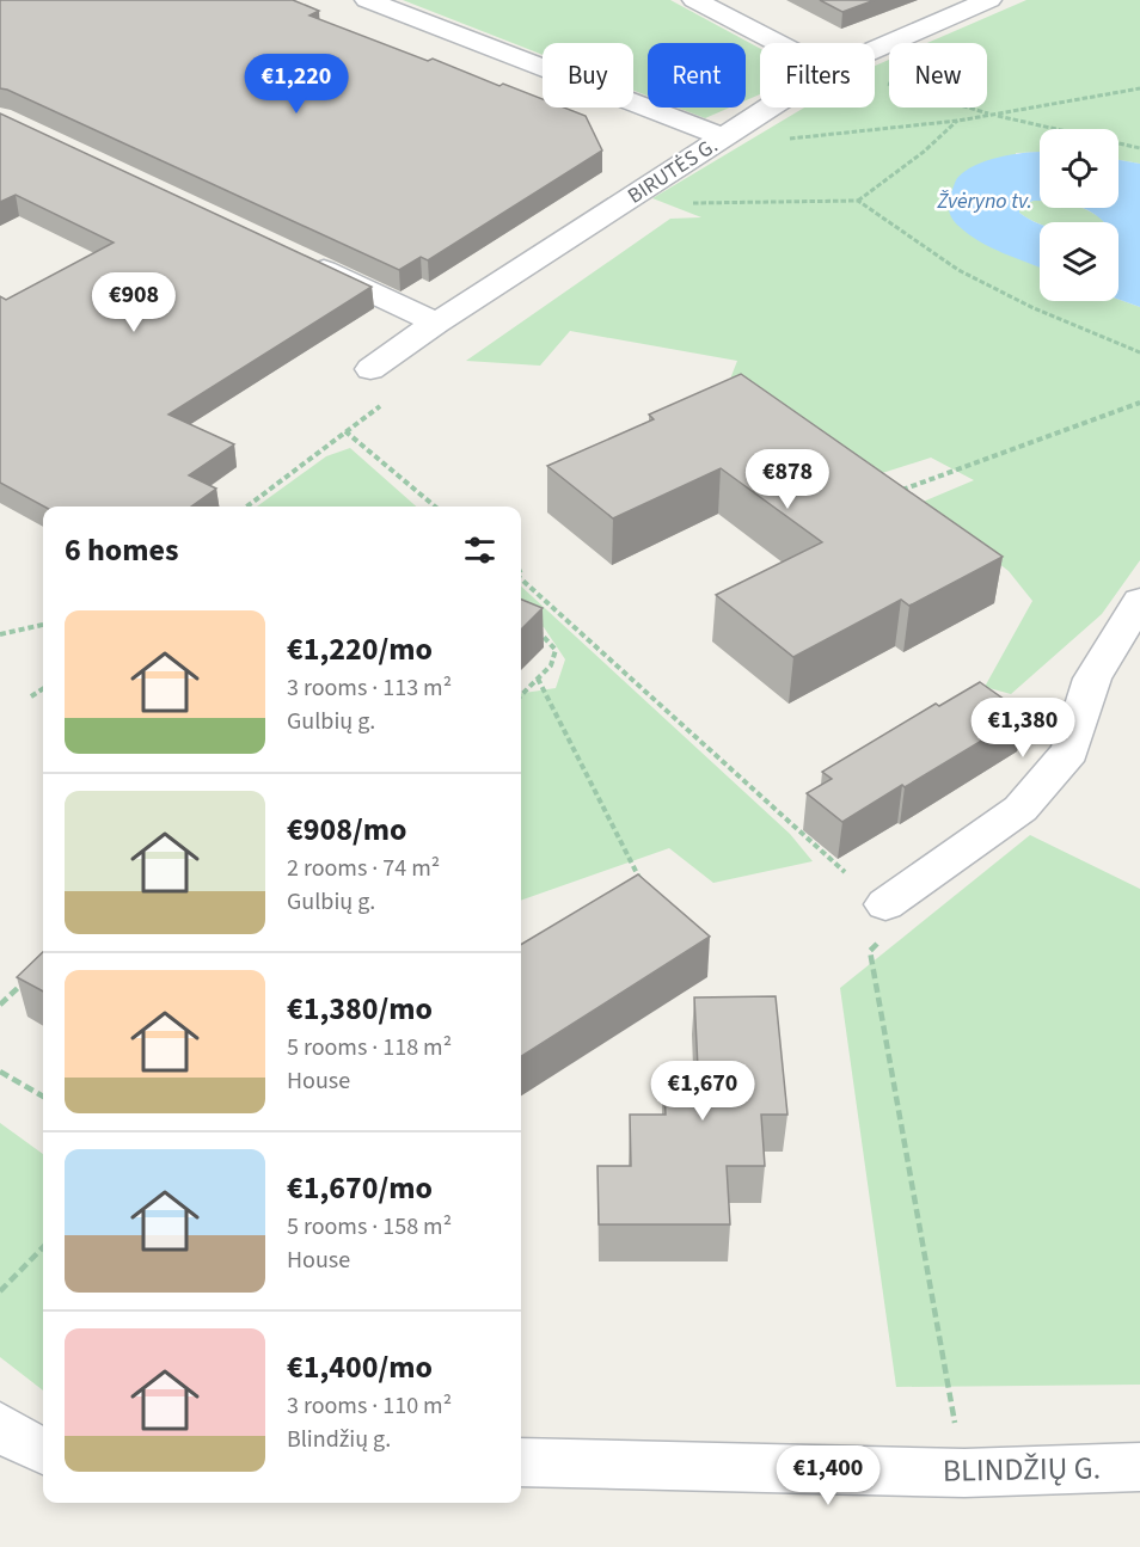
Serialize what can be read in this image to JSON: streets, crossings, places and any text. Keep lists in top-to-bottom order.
{
  "streets": {
    "street": ["BIRUTĖS G.", "BLINDŽIŲ G."]
  },
  "water": ["Žvėryno tv."],
  "page": {
    "chip": [
      "Buy",
      "Rent",
      "Filters",
      "New"
    ],
    "price": [
      "€1,220",
      "€908",
      "€878",
      "€1,380",
      "€1,670",
      "€1,400"
    ],
    "heading": "6 homes",
    "list": [
      {
        "name": "€1,220/mo",
        "note": "3 rooms · 113 m² · Gulbių g."
      },
      {
        "name": "€908/mo",
        "note": "2 rooms · 74 m² · Gulbių g."
      },
      {
        "name": "€1,380/mo",
        "note": "5 rooms · 118 m² · House"
      },
      {
        "name": "€1,670/mo",
        "note": "5 rooms · 158 m² · House"
      },
      {
        "name": "€1,400/mo",
        "note": "3 rooms · 110 m² · Blindžių g."
      }
    ]
  }
}
